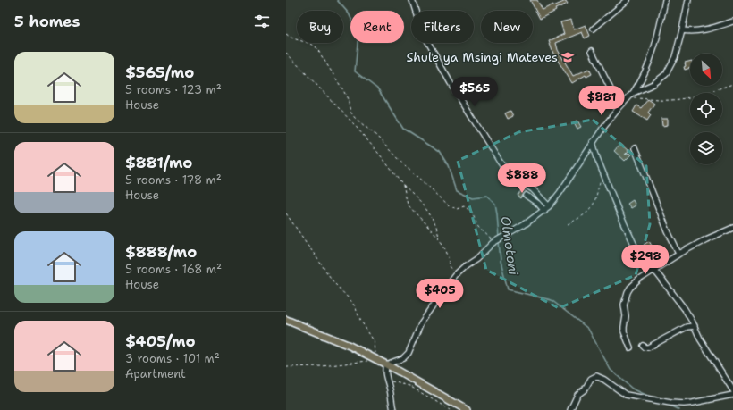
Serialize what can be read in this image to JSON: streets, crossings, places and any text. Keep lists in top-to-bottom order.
{
  "water": ["Olmotoni"],
  "places": {
    "school or university": ["Shule ya Msingi Mateves"]
  },
  "north": "bottom right",
  "page": {
    "heading": "5 homes",
    "chip": [
      "Buy",
      "Rent",
      "Filters",
      "New"
    ],
    "list": [
      {
        "name": "$565/mo",
        "note": "5 rooms · 123 m² · House"
      },
      {
        "name": "$881/mo",
        "note": "5 rooms · 178 m² · House"
      },
      {
        "name": "$888/mo",
        "note": "5 rooms · 168 m² · House"
      },
      {
        "name": "$405/mo",
        "note": "3 rooms · 101 m² · Apartment"
      }
    ],
    "price": [
      "$565",
      "$881",
      "$888",
      "$298",
      "$405"
    ]
  }
}
